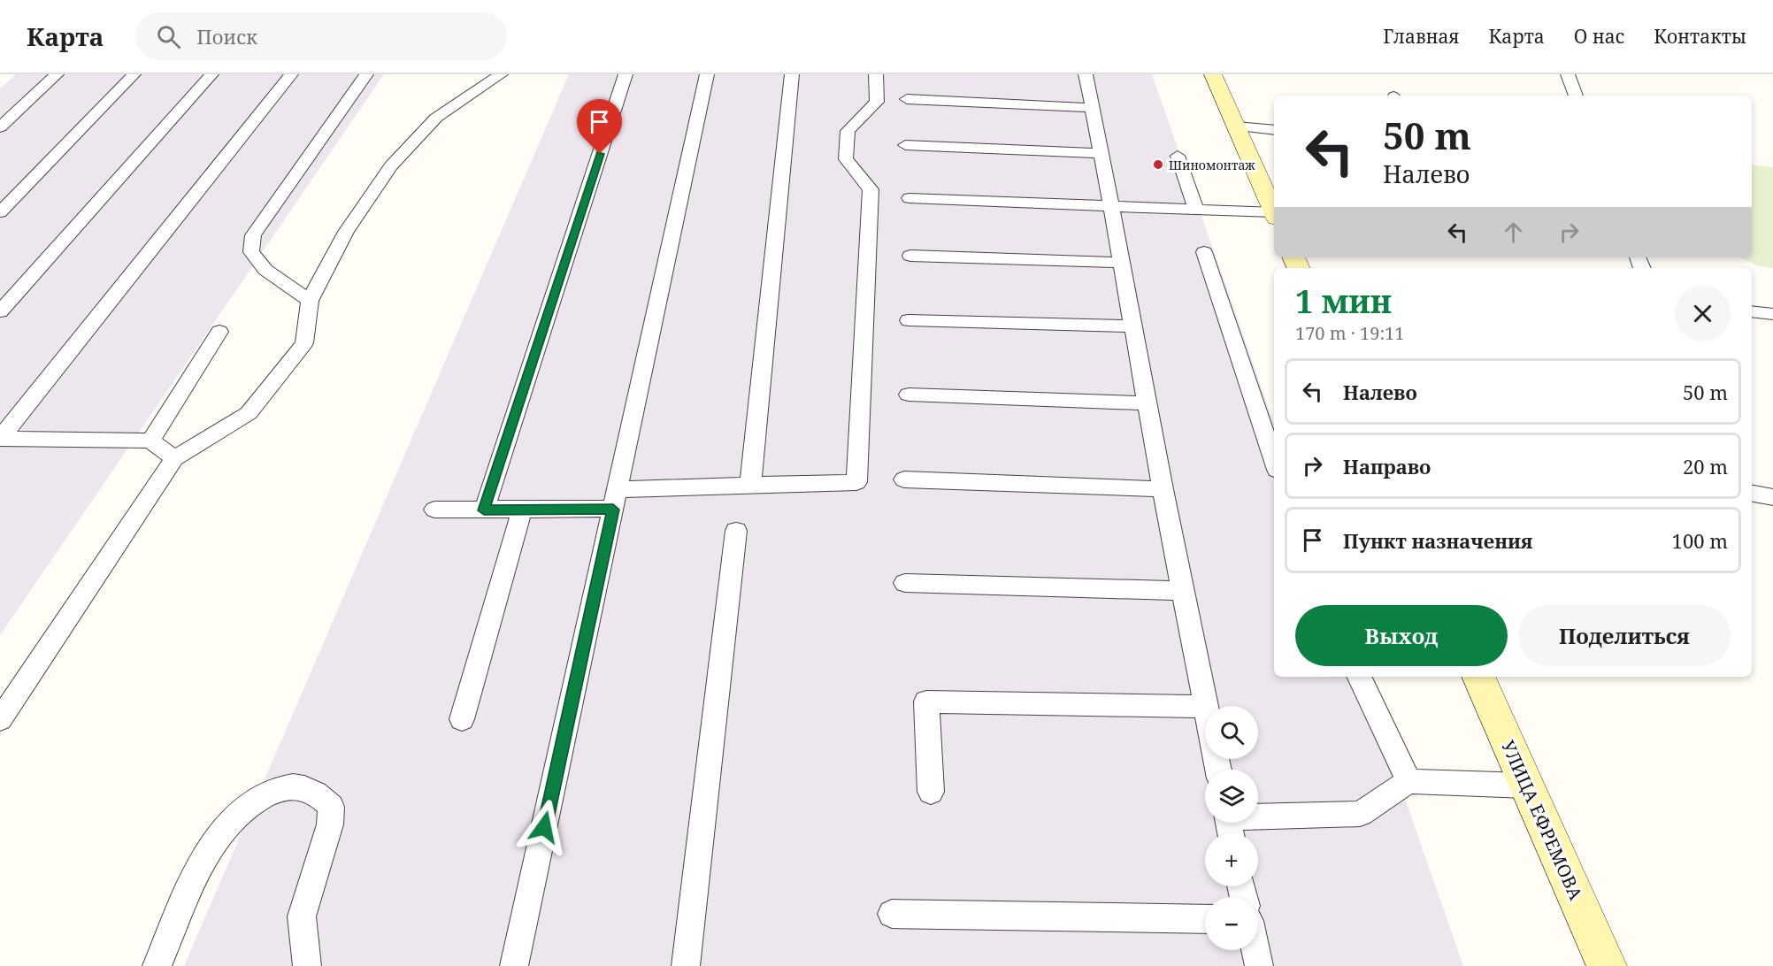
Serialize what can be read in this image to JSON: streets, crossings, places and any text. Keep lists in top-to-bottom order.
{
  "streets": {
    "street": ["УЛИЦА ЕФРЕМОВА"]
  },
  "places": ["Шиномонтаж"],
  "page": {
    "header": "Карта",
    "search": "Поиск",
    "nav": [
      "Главная",
      "Карта",
      "О нас",
      "Контакты"
    ],
    "turn": ["50 m", "Налево"],
    "heading": ["1 мин", "170 m · 19:11"],
    "list": [
      {
        "name": "Налево",
        "value": "50 m"
      },
      {
        "name": "Направо",
        "value": "20 m"
      },
      {
        "name": "Пункт назначения",
        "value": "100 m"
      }
    ],
    "buttons": ["Выход", "Поделиться"],
    "map_buttons": ["+", "−"]
  }
}
